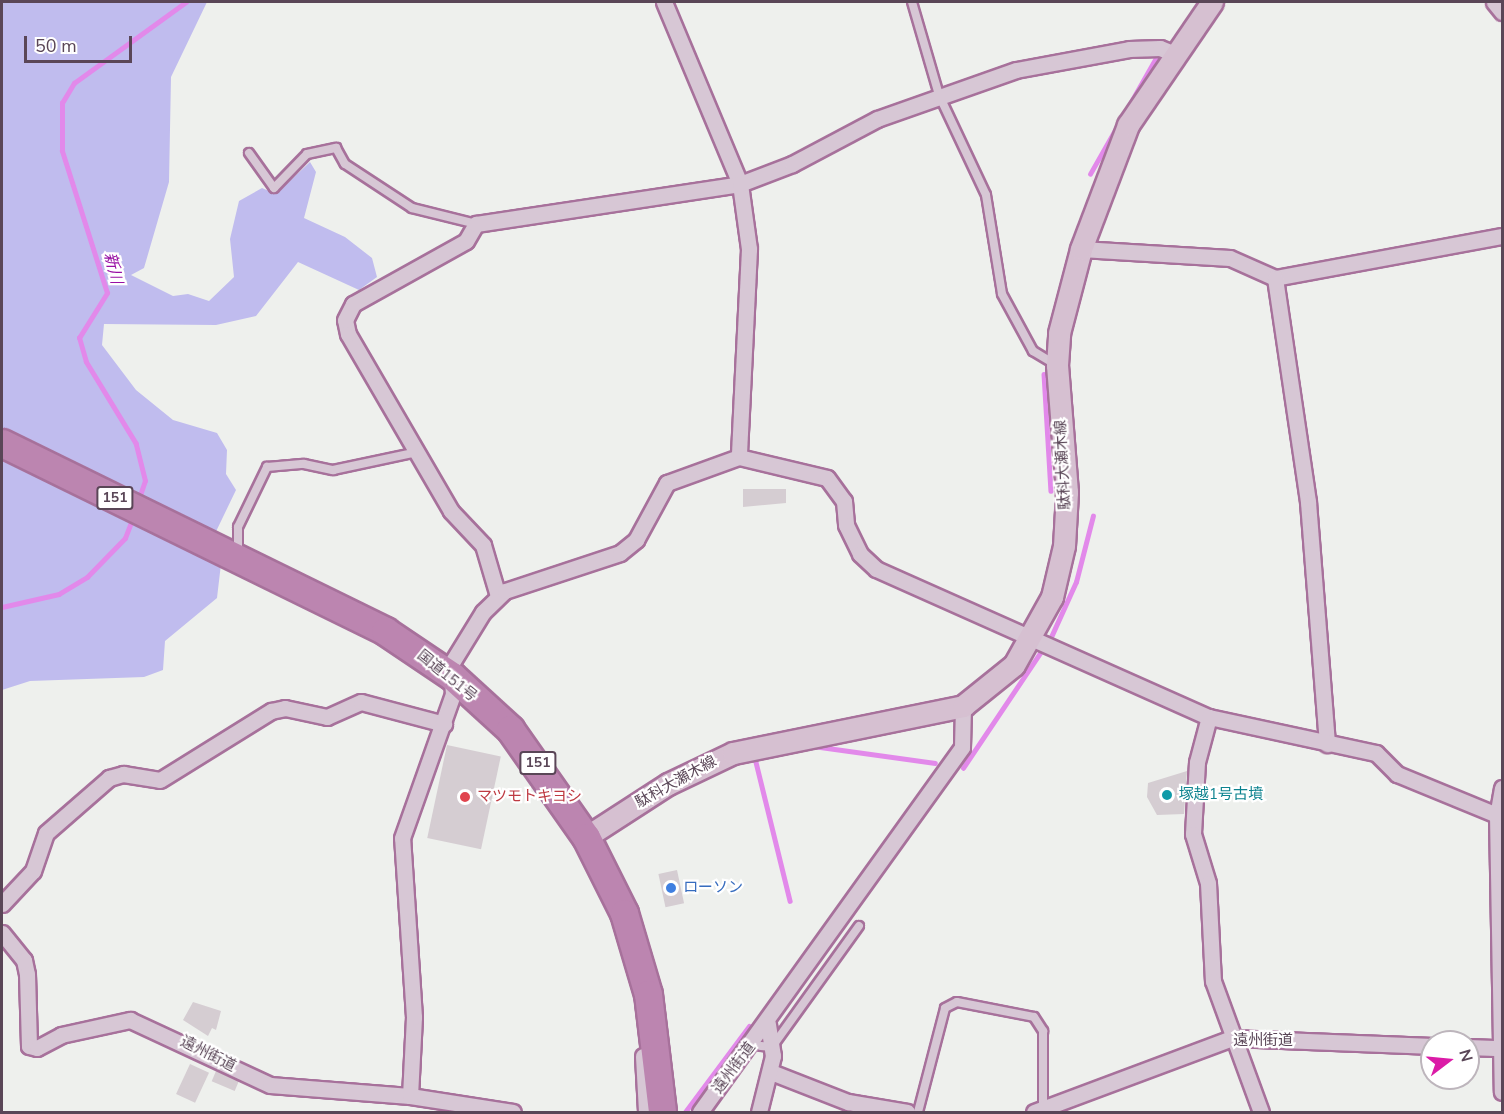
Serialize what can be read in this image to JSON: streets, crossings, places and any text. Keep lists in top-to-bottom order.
{
  "streets": {
    "highway": ["151", "国道151号"],
    "main road": ["駄科大瀬木線"],
    "street": ["遠州街道"]
  },
  "crossings": [
    ["駄科大瀬木線", "国道151号"],
    ["駄科大瀬木線", "遠州街道"]
  ],
  "water": ["新川"],
  "places": ["塚越1号古墳", "マツモトキヨシ", "ローソン"],
  "scale_bar": "50 m",
  "north": "right"
}
